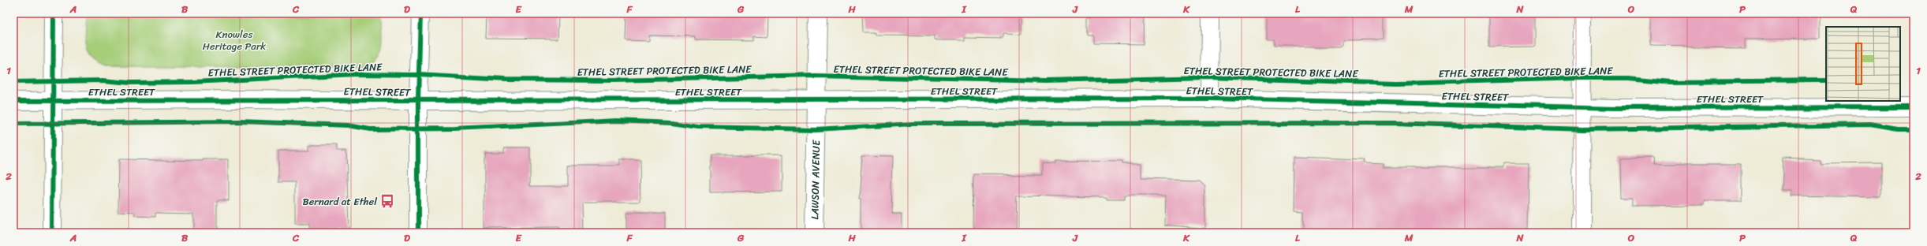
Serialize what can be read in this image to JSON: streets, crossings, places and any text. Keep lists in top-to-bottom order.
{
  "streets": {
    "street": ["ETHEL STREET", "LAWSON AVENUE"],
    "cycle path": ["ETHEL STREET PROTECTED BIKE LANE"]
  },
  "crossings": [
    ["ETHEL STREET", "LAWSON AVENUE"]
  ],
  "parks": ["Knowles Heritage Park"],
  "places": {
    "bus stop": ["Bernard at Ethel"]
  },
  "grid": {
    "columns": [
      "A",
      "B",
      "C",
      "D",
      "E",
      "F",
      "G",
      "H",
      "I",
      "J",
      "K",
      "L",
      "M",
      "N",
      "O",
      "P",
      "Q"
    ],
    "rows": ["1", "2"]
  }
}
